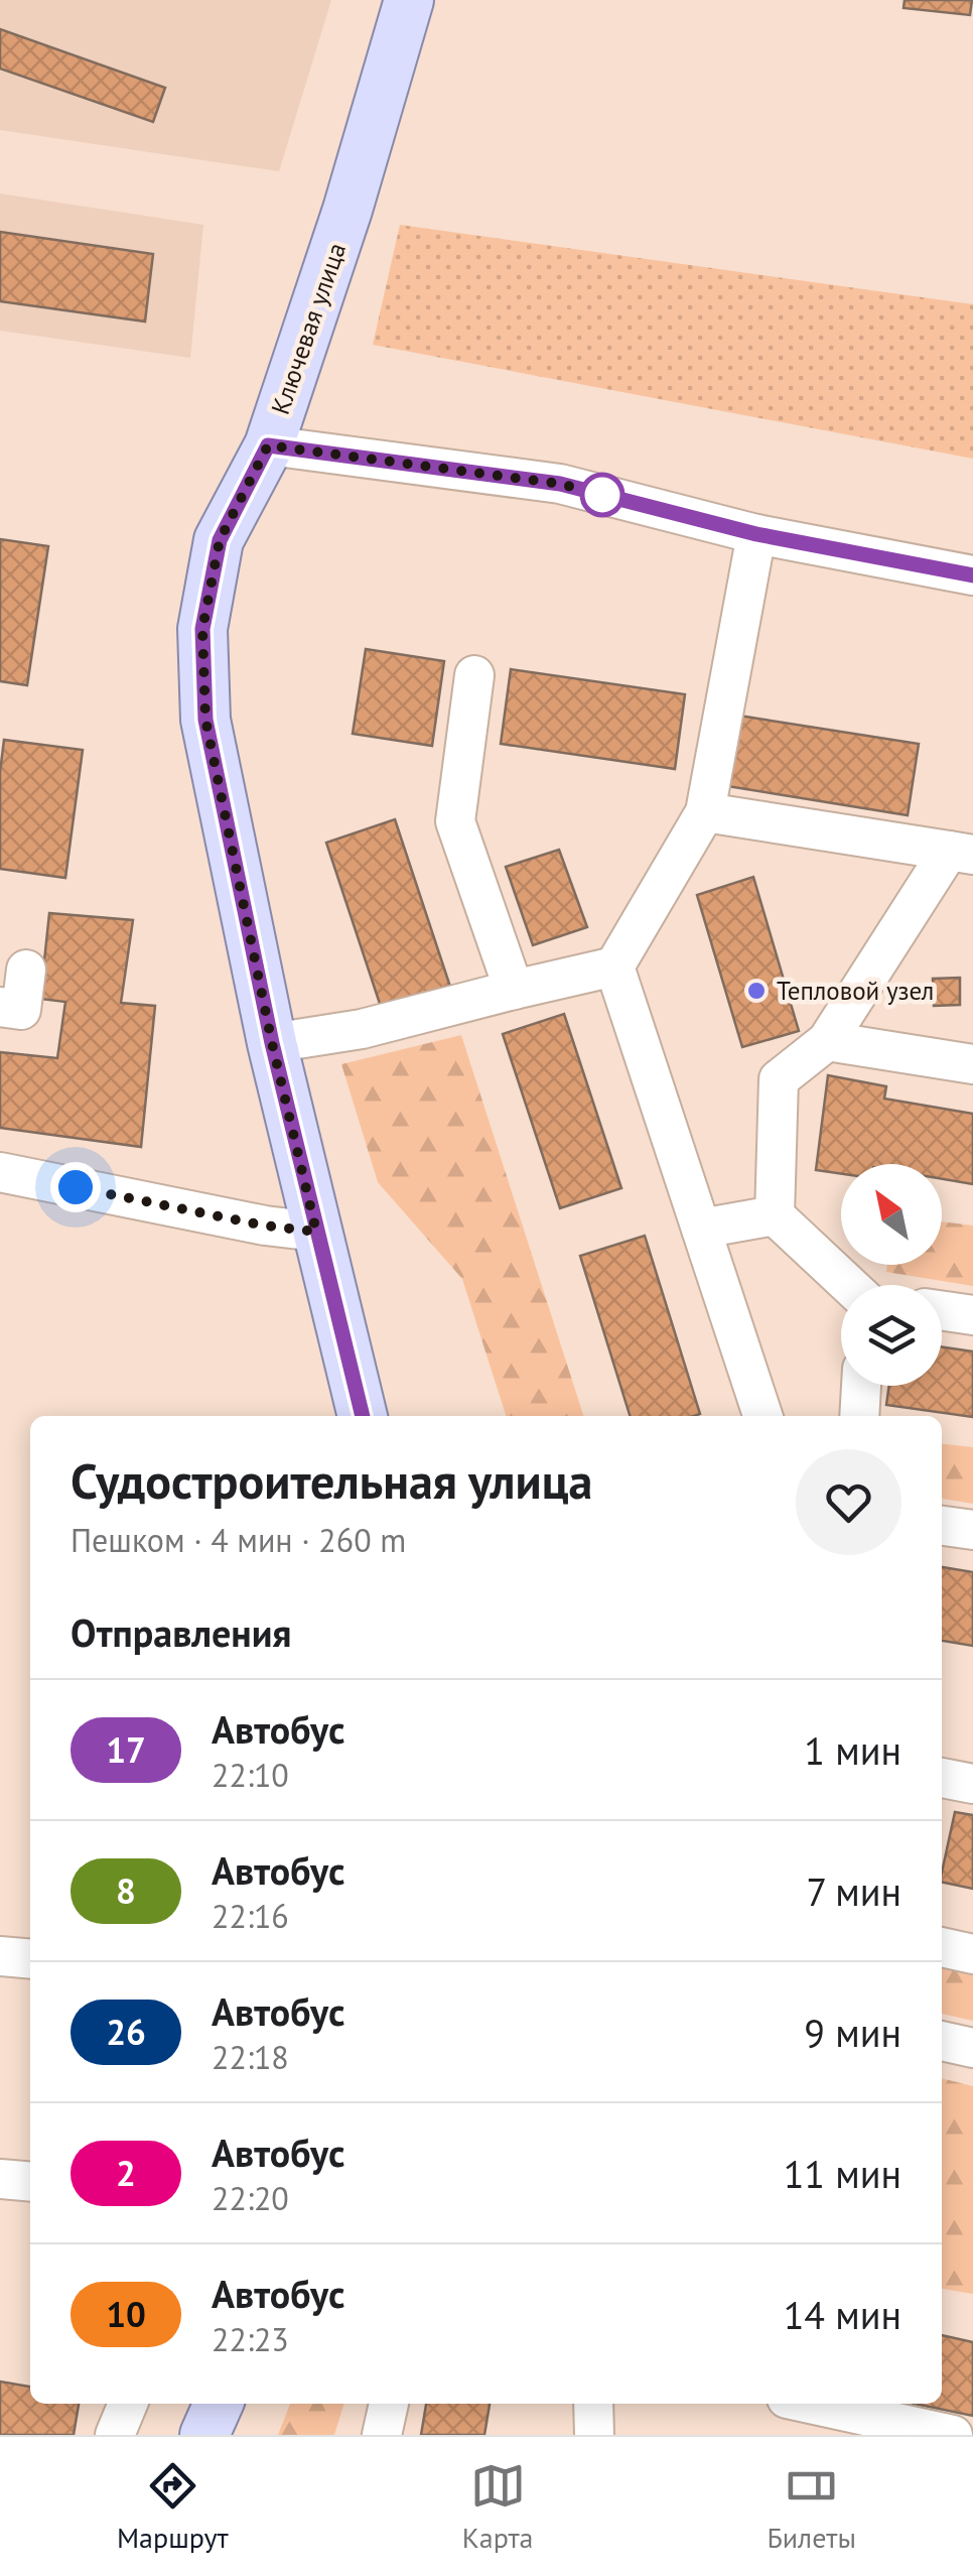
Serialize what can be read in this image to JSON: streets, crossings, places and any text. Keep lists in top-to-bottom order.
{
  "streets": {
    "main road": ["Ключевая улица"]
  },
  "places": ["Тепловой узел"],
  "lines": ["bus line 17"],
  "north": "top left",
  "page": {
    "heading": [
      ["Судостроительная улица", "Пешком · 4 мин · 260 m"],
      "Отправления"
    ],
    "list": [
      {
        "mark": "17",
        "name": "Автобус",
        "note": "22:10",
        "value": "1 мин"
      },
      {
        "mark": "8",
        "name": "Автобус",
        "note": "22:16",
        "value": "7 мин"
      },
      {
        "mark": "26",
        "name": "Автобус",
        "note": "22:18",
        "value": "9 мин"
      },
      {
        "mark": "2",
        "name": "Автобус",
        "note": "22:20",
        "value": "11 мин"
      },
      {
        "mark": "10",
        "name": "Автобус",
        "note": "22:23",
        "value": "14 мин"
      }
    ],
    "tabs": ["Маршрут", "Карта", "Билеты"]
  }
}
